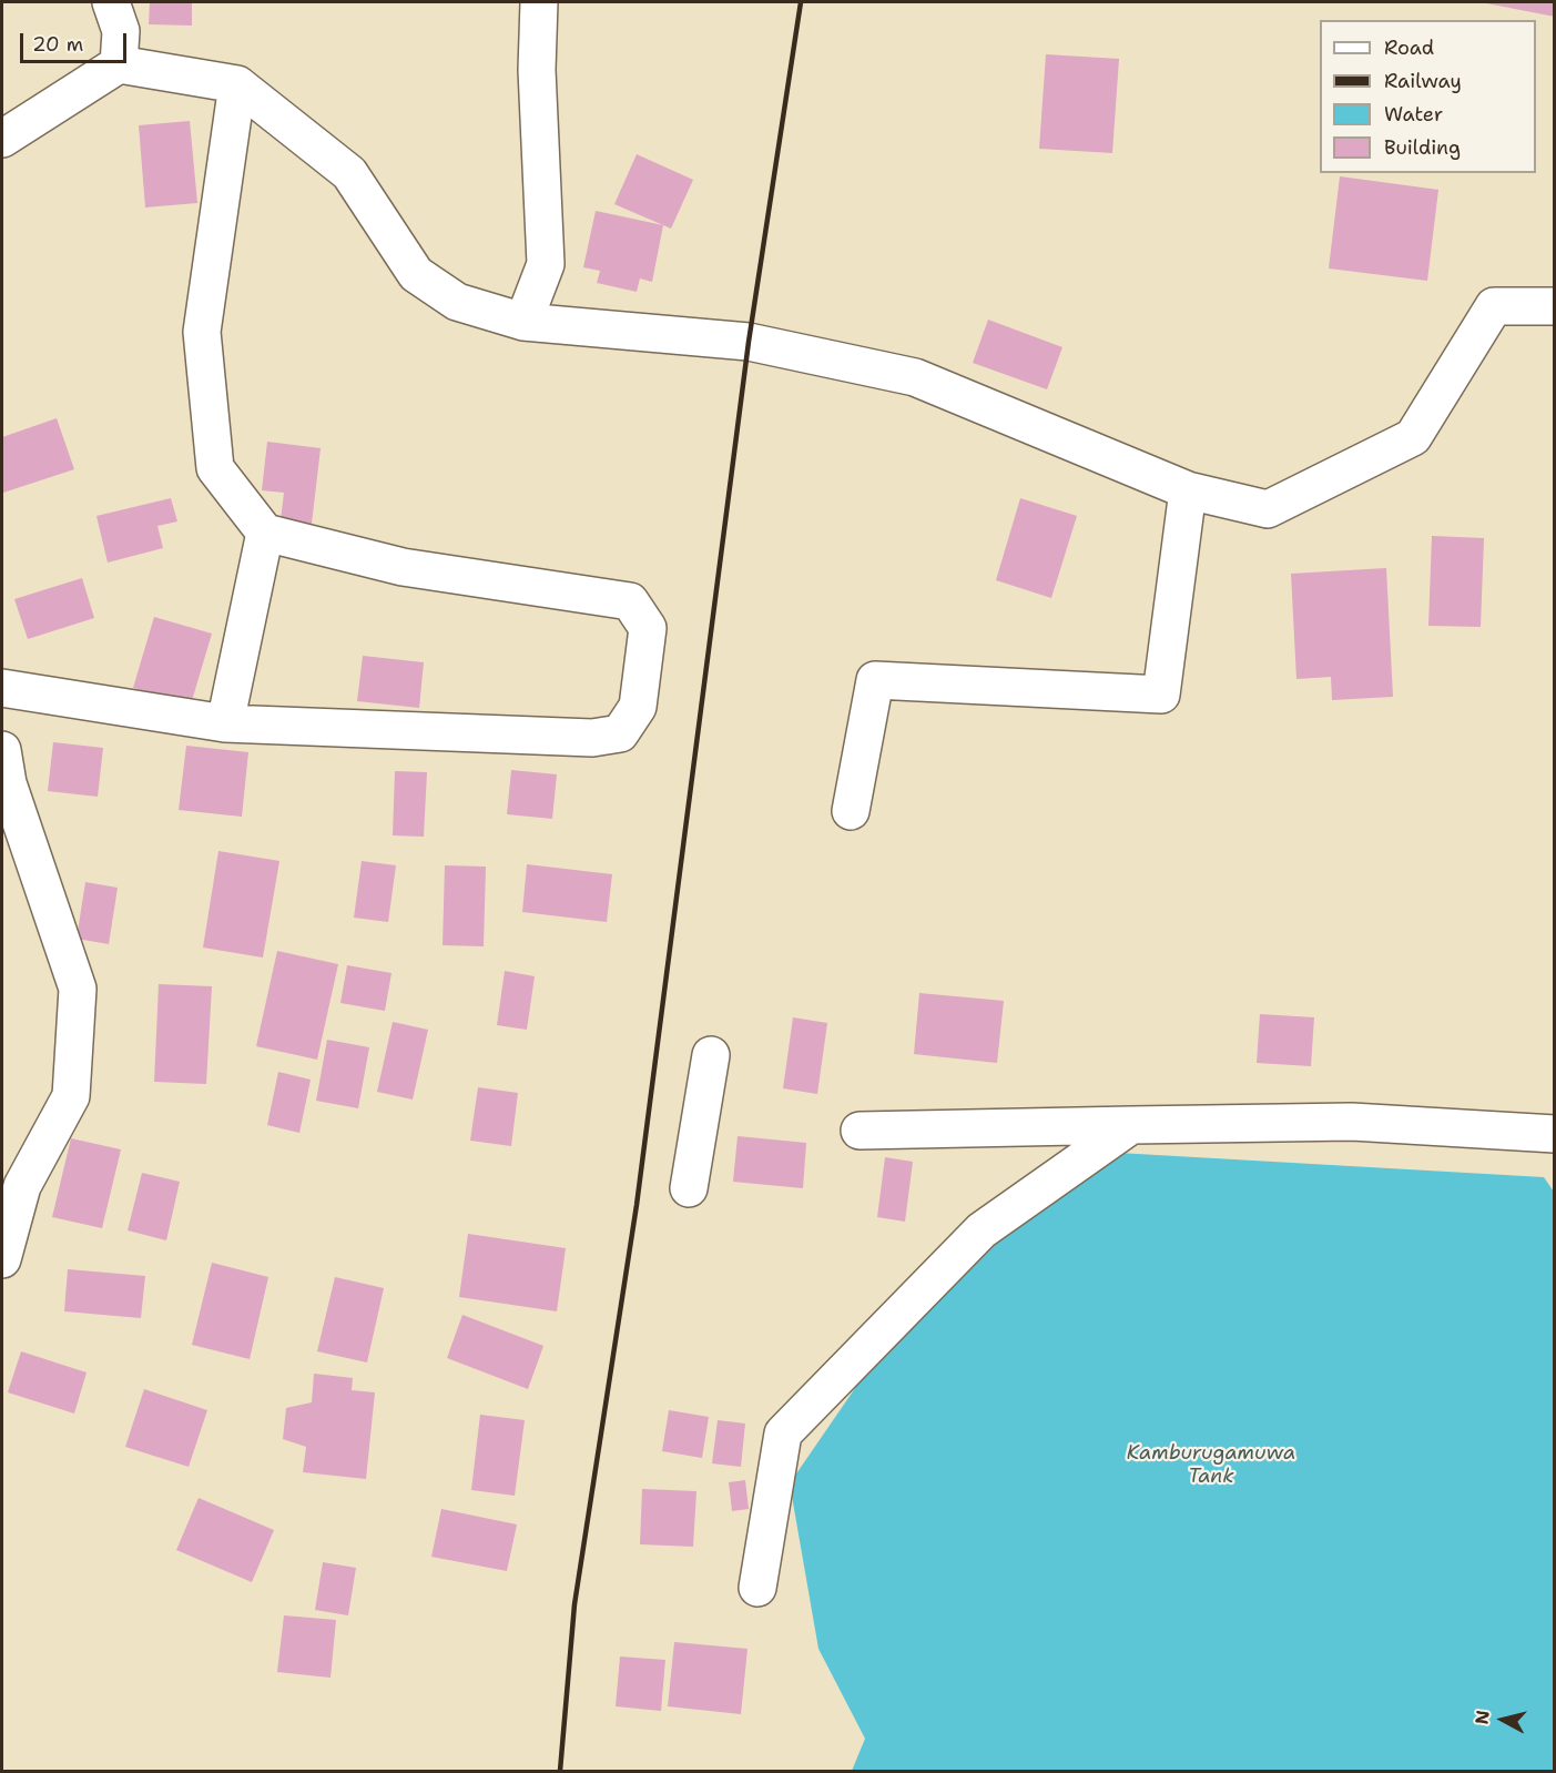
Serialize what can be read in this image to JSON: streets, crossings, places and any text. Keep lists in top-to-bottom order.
{
  "water": ["Kamburugamuwa Tank"],
  "legend": [
    "Road",
    "Railway",
    "Water",
    "Building"
  ],
  "scale_bar": "20 m",
  "north": "left"
}
